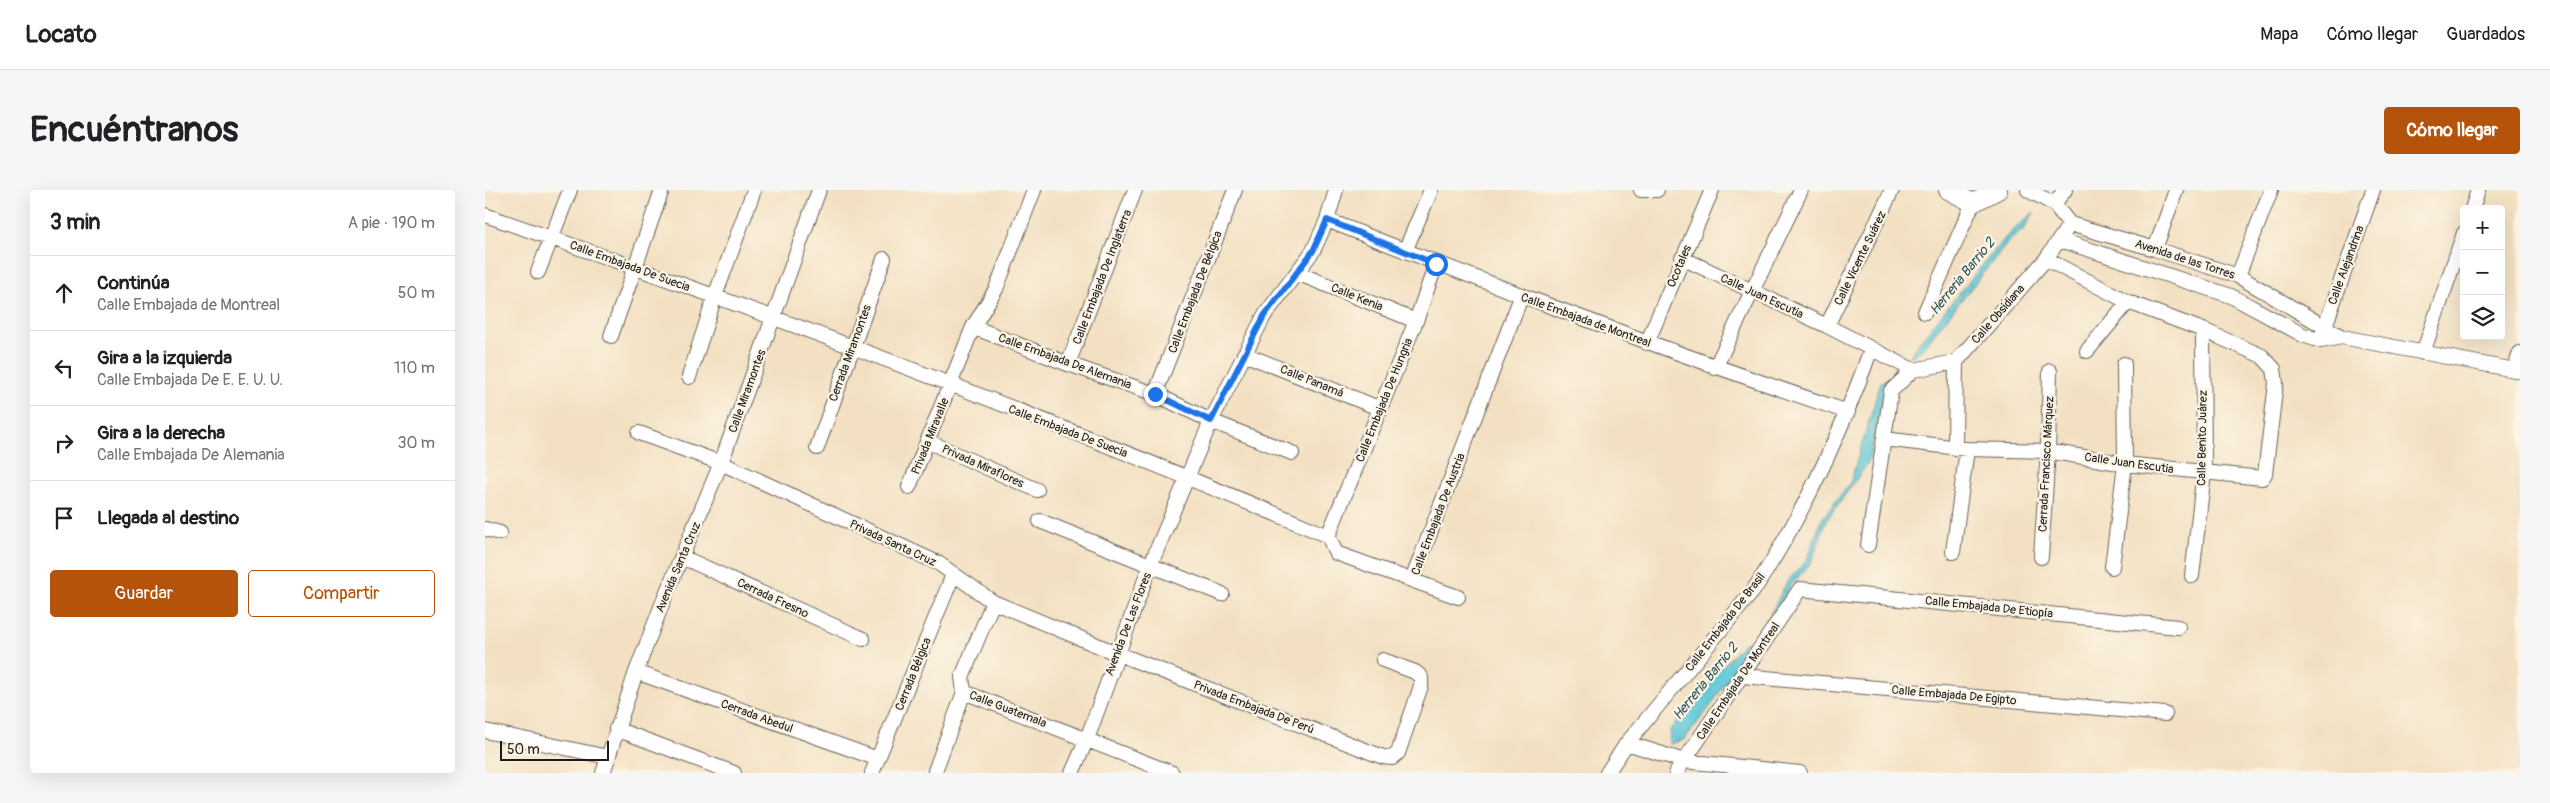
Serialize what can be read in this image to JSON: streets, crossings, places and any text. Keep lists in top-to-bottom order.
{
  "streets": {
    "street": [
      "Calle Vicente Suárez",
      "Avenida de las Torres",
      "Calle Alejandrina",
      "Calle Embajada De Suecia",
      "Ocotales",
      "Calle Embajada De Inglaterra",
      "Calle Embajada De Bélgica",
      "Calle Juan Escutia",
      "Calle Kenia",
      "Calle Obsidiana",
      "Calle Embajada de Montreal",
      "Cerrada Miramontes",
      "Calle Embajada De Alemania",
      "Calle Panamá",
      "Calle Miramontes",
      "Calle Embajada De Hungria",
      "Privada Miravalle",
      "Calle Benito Juárez",
      "Cerrada Francisco Márquez",
      "Privada Miraflores",
      "Calle Embajada De Austria",
      "Privada Santa Cruz",
      "Avenida Santa Cruz",
      "Cerrada Fresno",
      "Calle Embajada De Etiopía",
      "Calle Embajada De Brasil",
      "Avenida De Las Flores",
      "Cerrada Bélgica",
      "Calle Embajada De Montreal",
      "Calle Embajada De Egipto",
      "Privada Embajada De Perú",
      "Calle Guatemala",
      "Cerrada Abedul"
    ]
  },
  "crossings": [
    ["Calle Vicente Suárez", "Calle Juan Escutia"],
    ["Avenida de las Torres", "Calle Alejandrina"],
    ["Avenida de las Torres", "Calle Obsidiana"],
    ["Calle Embajada De Suecia", "Cerrada Miramontes"],
    ["Calle Embajada De Suecia", "Calle Miramontes"],
    ["Calle Embajada De Suecia", "Privada Miravalle"],
    ["Calle Embajada De Suecia", "Avenida De Las Flores"],
    ["Ocotales", "Calle Juan Escutia"],
    ["Ocotales", "Calle Embajada de Montreal"],
    ["Calle Embajada De Inglaterra", "Calle Embajada De Alemania"],
    ["Calle Embajada De Bélgica", "Calle Embajada De Alemania"],
    ["Calle Juan Escutia", "Calle Benito Juárez"],
    ["Calle Juan Escutia", "Cerrada Francisco Márquez"],
    ["Calle Juan Escutia", "Calle Embajada De Brasil"],
    ["Calle Kenia", "Calle Embajada De Hungria"],
    ["Calle Kenia", "Avenida De Las Flores"],
    ["Calle Embajada de Montreal", "Calle Embajada De Hungria"],
    ["Calle Embajada de Montreal", "Calle Embajada De Austria"],
    ["Calle Embajada de Montreal", "Calle Embajada De Brasil"],
    ["Calle Embajada de Montreal", "Avenida De Las Flores"],
    ["Calle Embajada De Alemania", "Privada Miravalle"],
    ["Calle Embajada De Alemania", "Avenida De Las Flores"],
    ["Calle Panamá", "Calle Embajada De Hungria"],
    ["Calle Panamá", "Avenida De Las Flores"],
    ["Calle Miramontes", "Privada Santa Cruz"],
    ["Calle Miramontes", "Avenida Santa Cruz"],
    ["Calle Embajada De Hungria", "Calle Embajada De Austria"],
    ["Privada Miravalle", "Privada Miraflores"],
    ["Privada Santa Cruz", "Avenida Santa Cruz"],
    ["Privada Santa Cruz", "Avenida De Las Flores"],
    ["Privada Santa Cruz", "Cerrada Bélgica"],
    ["Privada Santa Cruz", "Privada Embajada De Perú"],
    ["Privada Santa Cruz", "Calle Guatemala"],
    ["Avenida Santa Cruz", "Cerrada Fresno"],
    ["Avenida Santa Cruz", "Cerrada Abedul"],
    ["Calle Embajada De Etiopía", "Calle Embajada De Montreal"],
    ["Avenida De Las Flores", "Privada Embajada De Perú"],
    ["Avenida De Las Flores", "Calle Guatemala"],
    ["Cerrada Bélgica", "Cerrada Abedul"],
    ["Calle Embajada De Montreal", "Calle Embajada De Egipto"]
  ],
  "water": ["Herreria Barrio 2"],
  "scale_bar": "50 m",
  "page": {
    "header": "Locato",
    "nav": ["Mapa", "Cómo llegar", "Guardados"],
    "buttons": [
      "Cómo llegar",
      ["Guardar", "Compartir"]
    ],
    "title": "Encuéntranos",
    "heading": ["3 min", "A pie · 190 m"],
    "map_buttons": ["+", "−"],
    "list": [
      ["Continúa", "Calle Embajada de Montreal", "50 m"],
      ["Gira a la izquierda", "Calle Embajada De E. E. U. U.", "110 m"],
      ["Gira a la derecha", "Calle Embajada De Alemania", "30 m"],
      "Llegada al destino"
    ],
    "scale": "50 m"
  }
}
